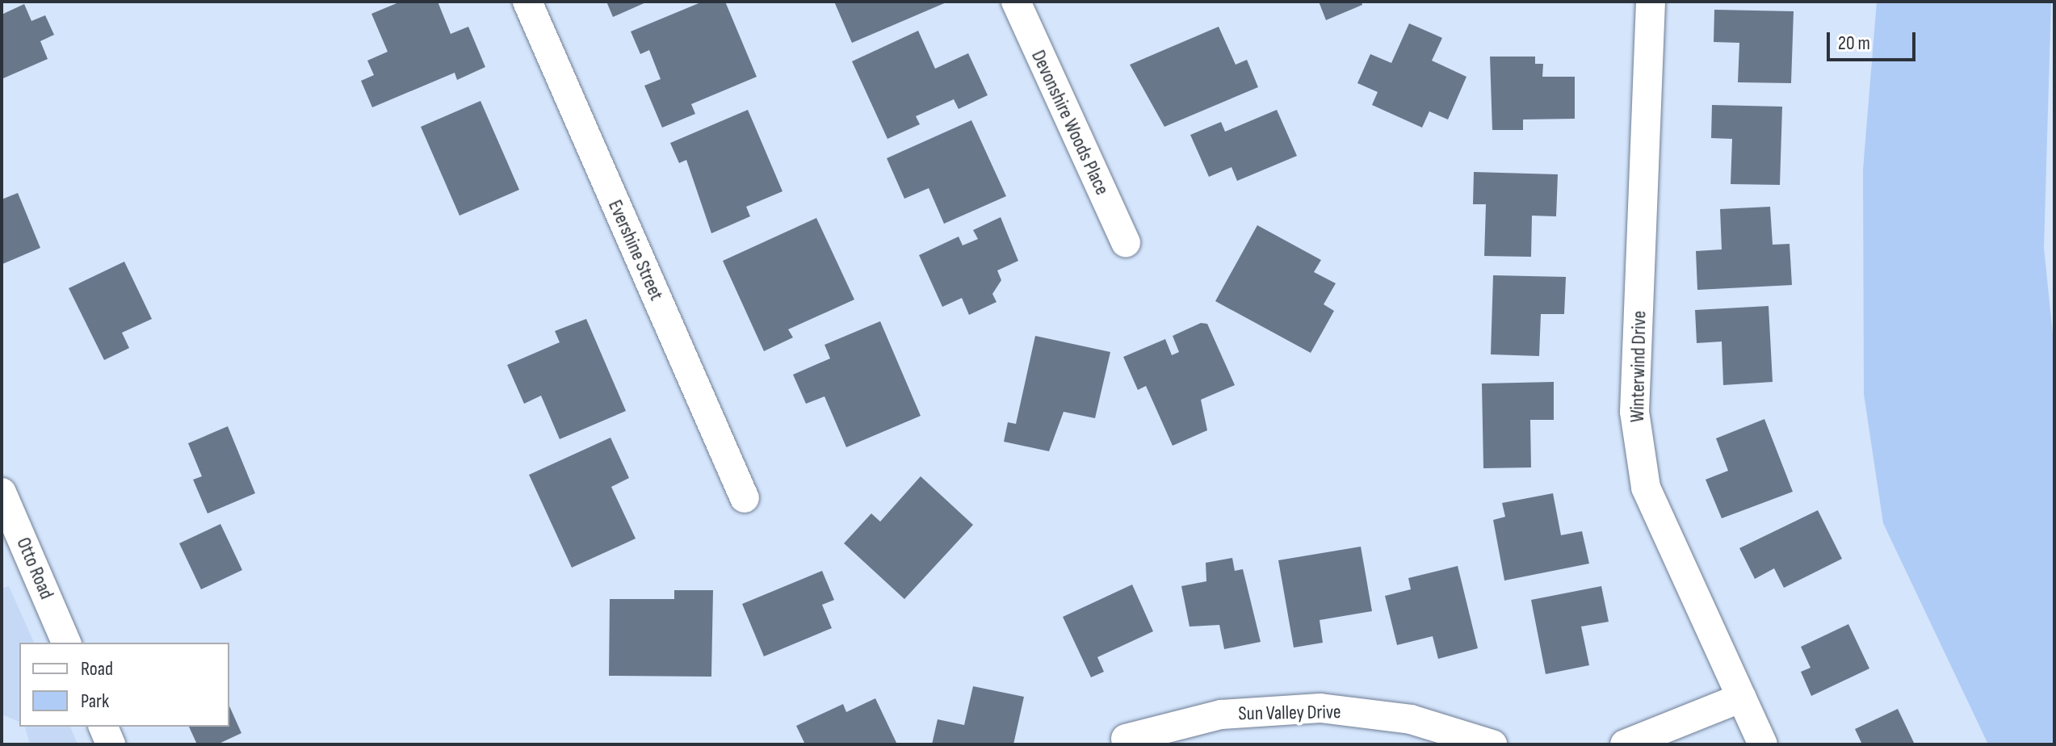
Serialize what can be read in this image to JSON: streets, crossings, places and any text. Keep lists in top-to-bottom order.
{
  "streets": {
    "street": [
      "Devonshire Woods Place",
      "Evershine Street",
      "Winterwind Drive",
      "Otto Road",
      "Sun Valley Drive"
    ]
  },
  "legend": ["Road", "Park"],
  "scale_bar": "20 m"
}
